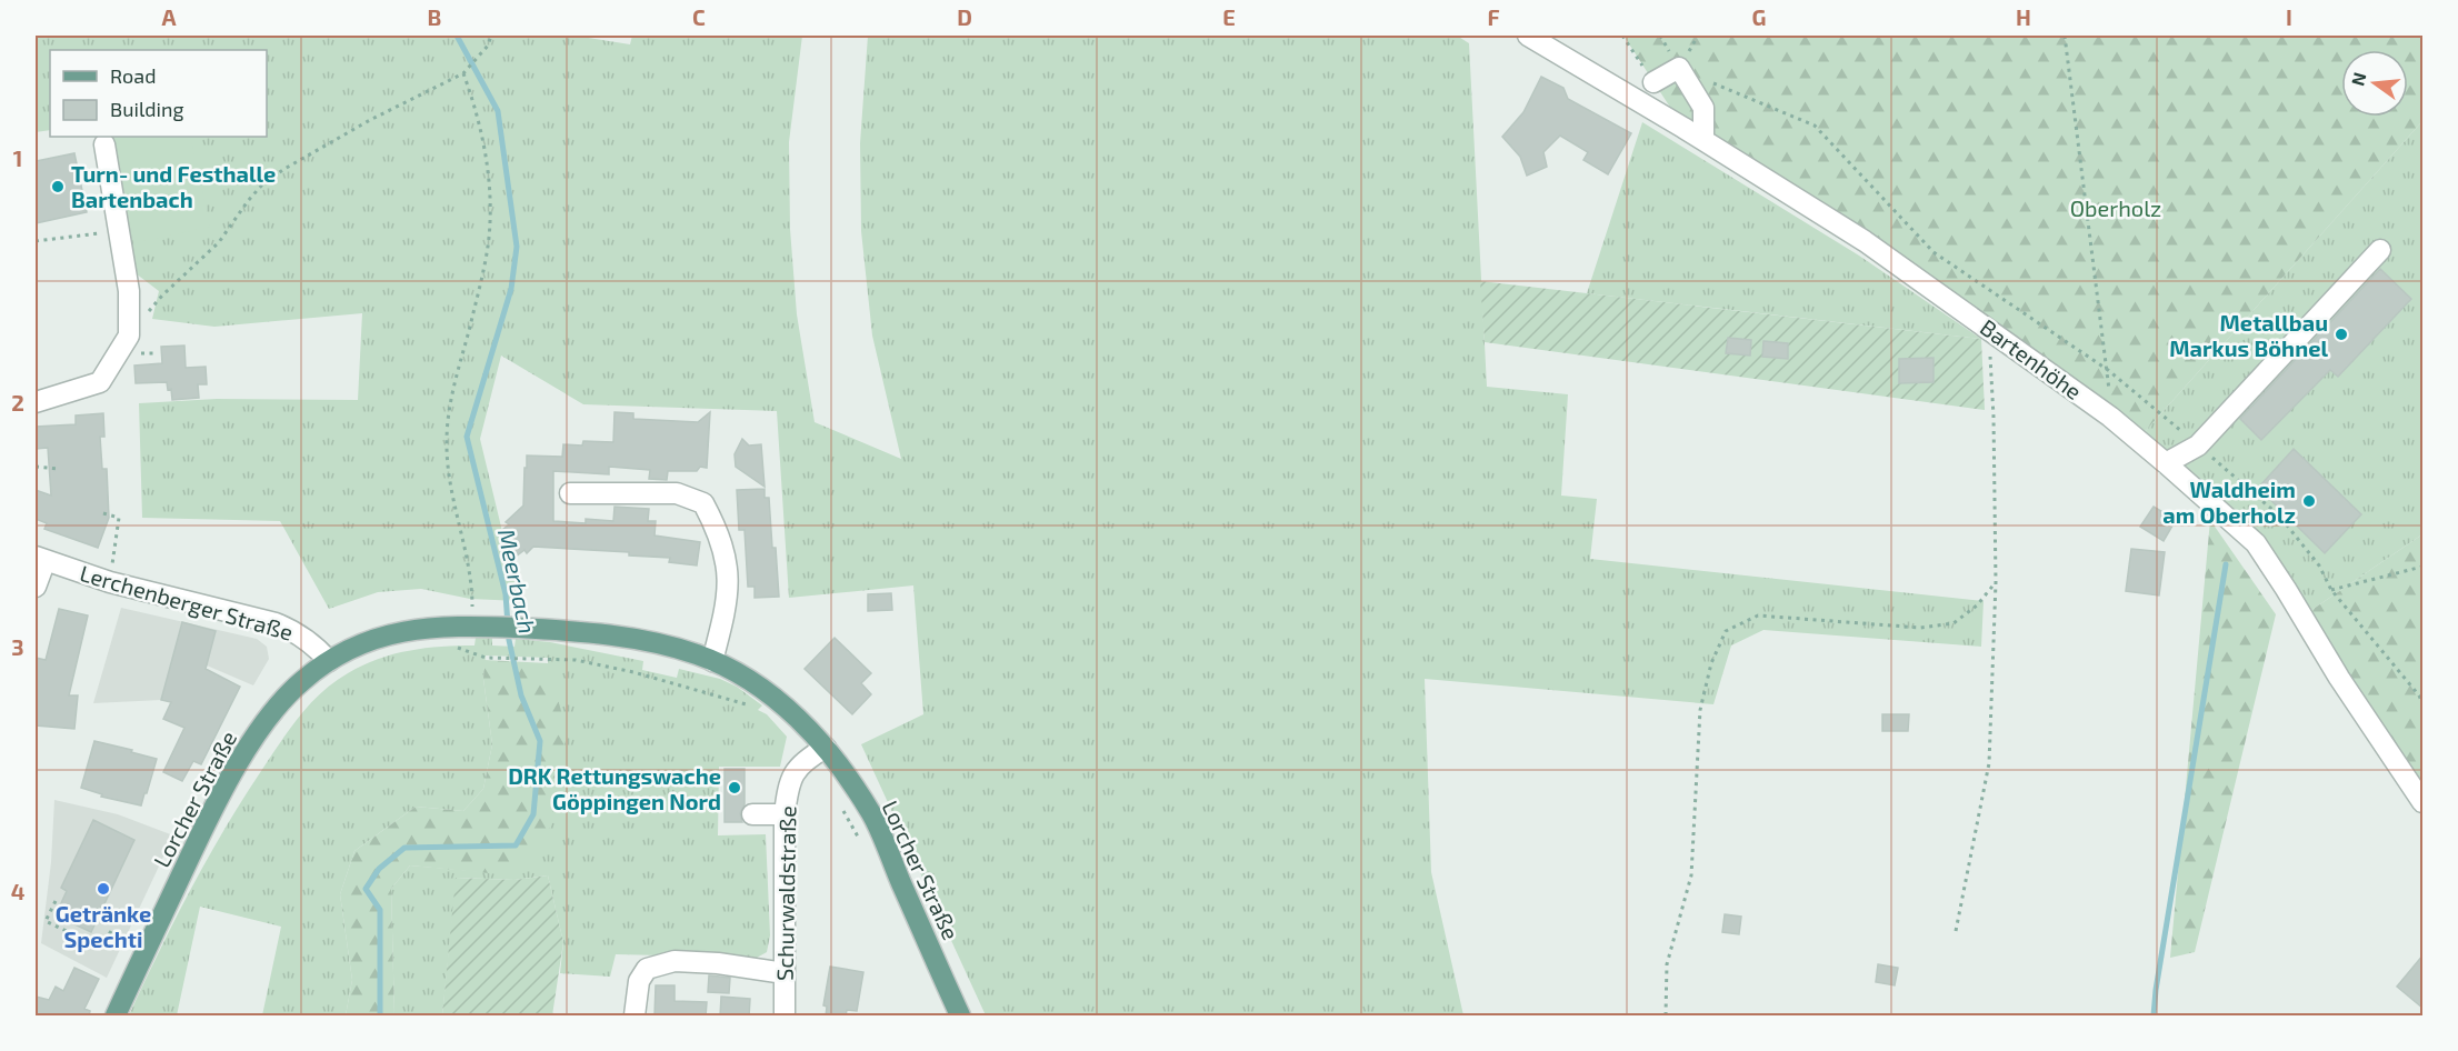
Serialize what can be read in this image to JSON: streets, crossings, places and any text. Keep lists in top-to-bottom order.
{
  "streets": {
    "main road": ["Lorcher Straße"],
    "street": ["Bartenhöhe", "Lerchenberger Straße", "Schurwaldstraße"]
  },
  "crossings": [
    ["Lerchenberger Straße", "Lorcher Straße"],
    ["Lorcher Straße", "Schurwaldstraße"]
  ],
  "water": ["Meerbach"],
  "parks": ["Oberholz"],
  "places": [
    "Turn- und Festhalle Bartenbach",
    "Metallbau Markus Böhnel",
    "Waldheim am Oberholz",
    "DRK Rettungswache Göppingen Nord",
    "Getränke Spechti"
  ],
  "legend": ["Road", "Building"],
  "north": "left",
  "grid": {
    "columns": [
      "A",
      "B",
      "C",
      "D",
      "E",
      "F",
      "G",
      "H",
      "I"
    ],
    "rows": [
      "1",
      "2",
      "3",
      "4"
    ]
  }
}
